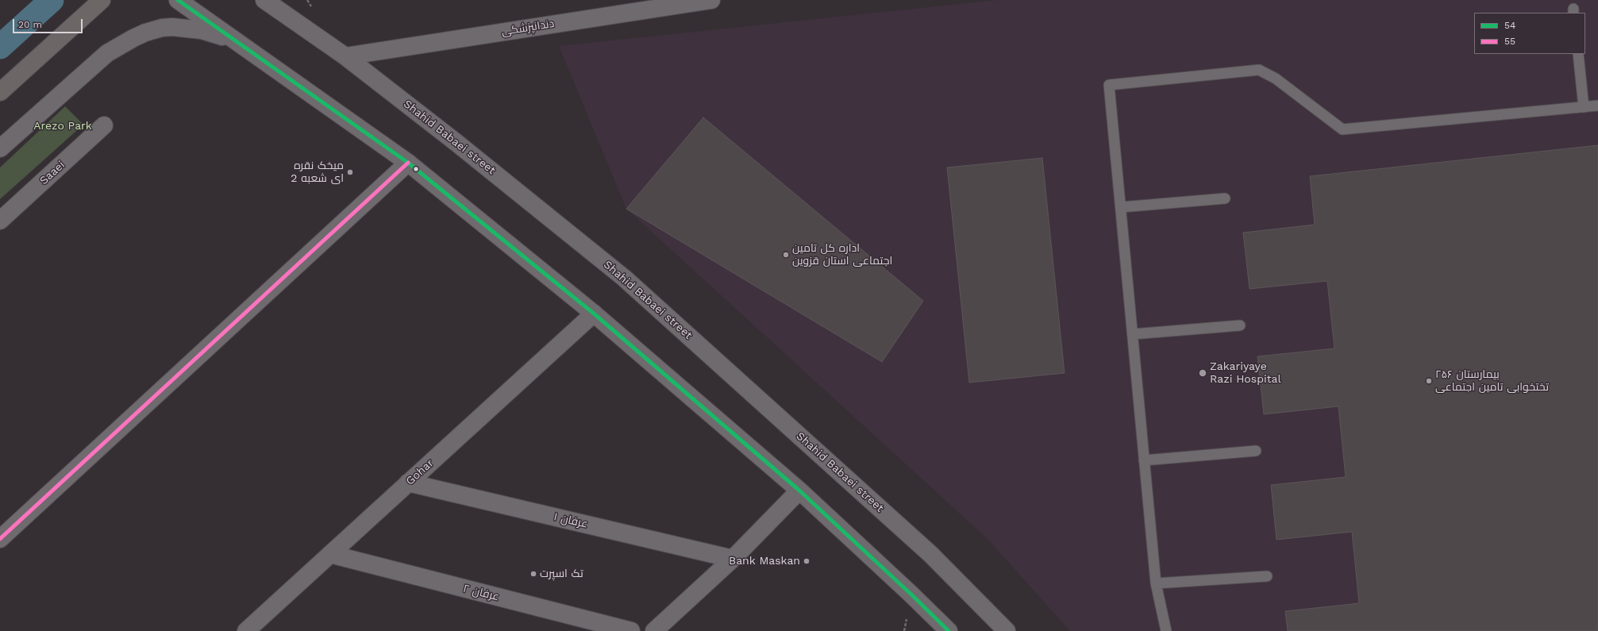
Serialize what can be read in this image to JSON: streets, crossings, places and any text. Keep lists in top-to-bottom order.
{
  "streets": {
    "street": [
      "دندانپزشکی",
      "Shahid Babaei street",
      "Saaei",
      "Gohar",
      "عرفان ۱",
      "عرفان ۲"
    ]
  },
  "crossings": [
    ["دندانپزشکی", "Shahid Babaei street"],
    ["Gohar", "عرفان ۱"],
    ["Gohar", "عرفان ۲"]
  ],
  "parks": ["Arezo Park"],
  "places": [
    "میخک نقره ای شعبه 2",
    "اداره کل تامین اجتماعی استان قزوین",
    "Zakariyaye Razi Hospital",
    "بیمارستان ۲۵۶ تختخوابی تامین اجتماعی",
    "Bank Maskan",
    "تک اسپرت"
  ],
  "lines": ["transit line 54", "transit line 55"],
  "legend": ["54", "55"],
  "scale_bar": "20 m"
}
